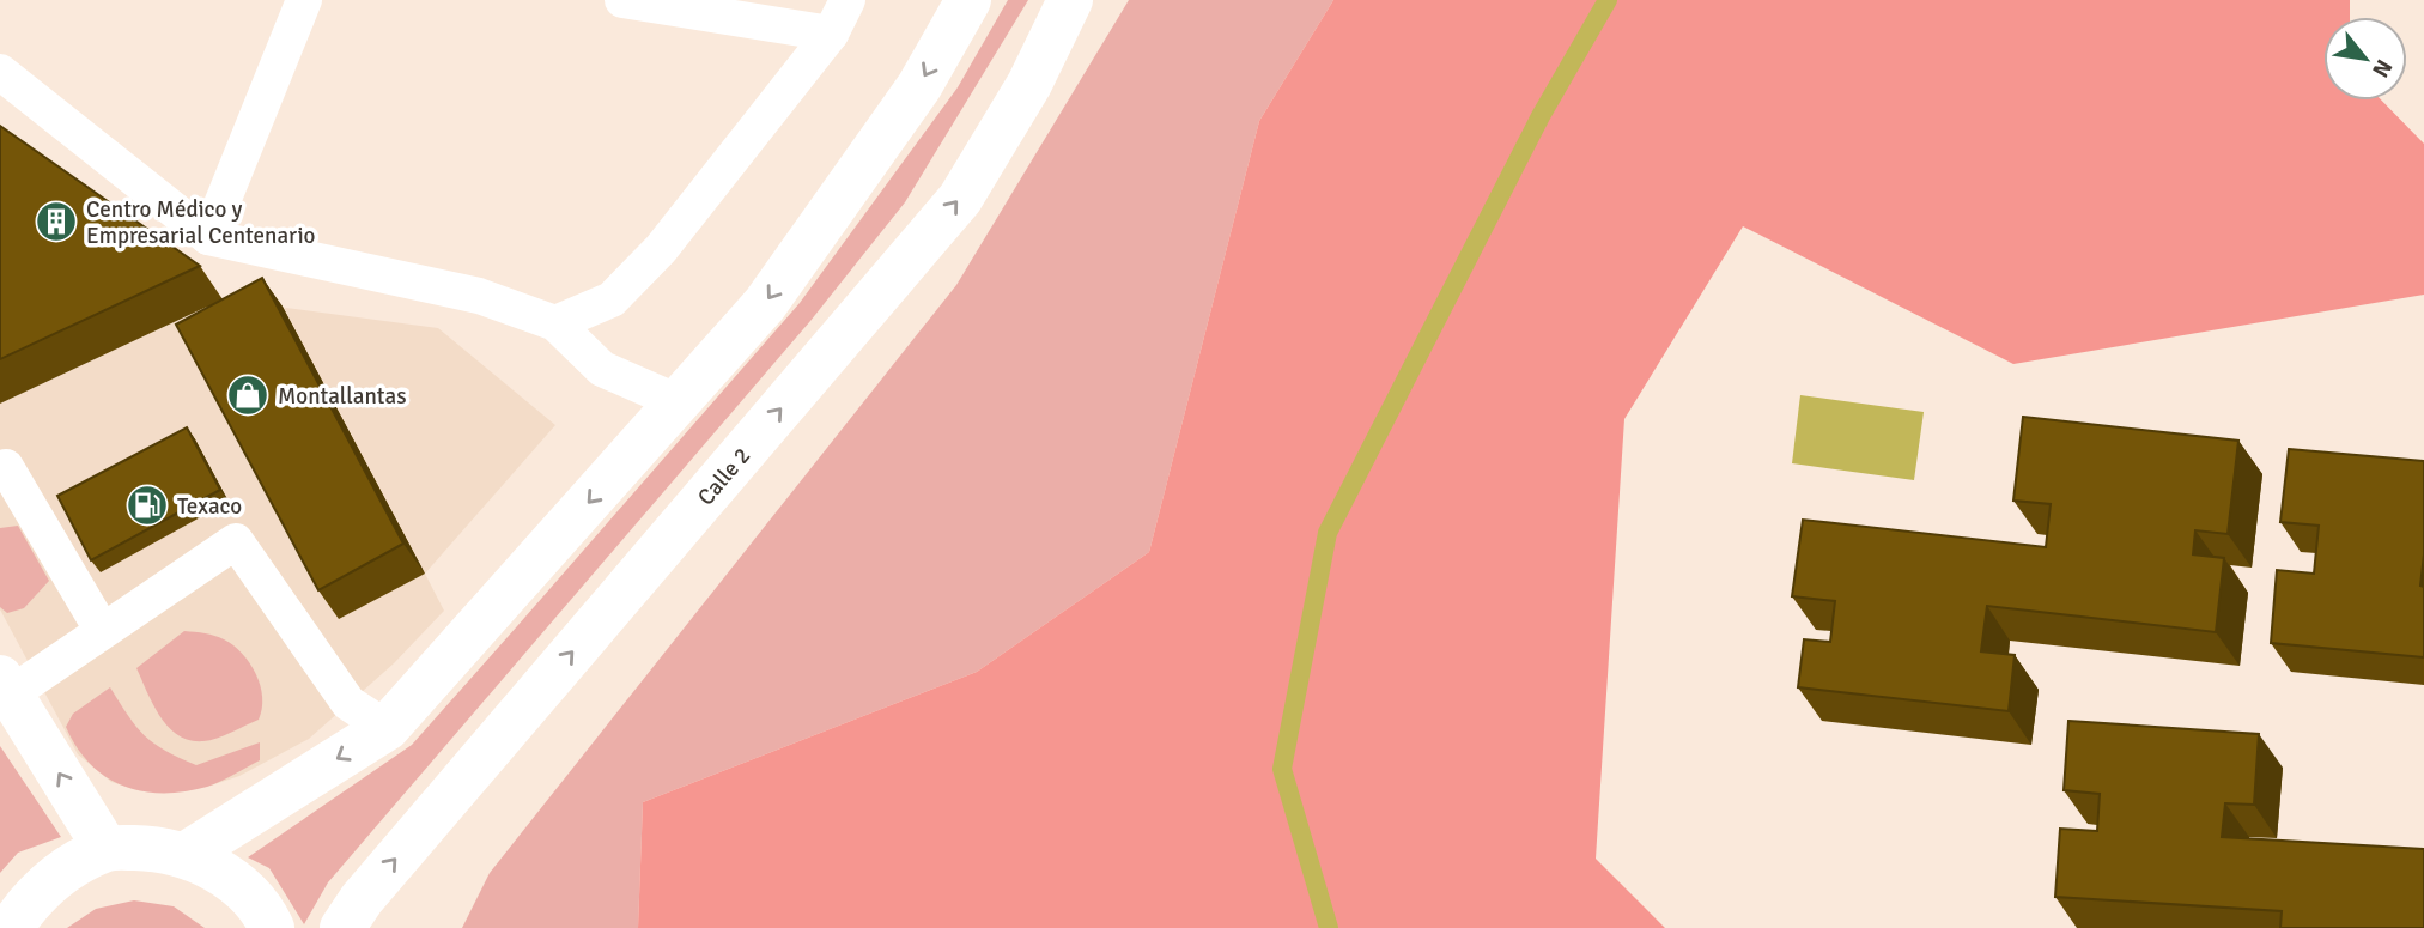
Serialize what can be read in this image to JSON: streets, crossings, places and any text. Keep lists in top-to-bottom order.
{
  "streets": {
    "main road": ["Calle 2"]
  },
  "places": {
    "building": ["Centro Médico y Empresarial Centenario"],
    "shop": ["Montallantas"],
    "fuel station": ["Texaco"]
  },
  "north": "bottom right"
}
